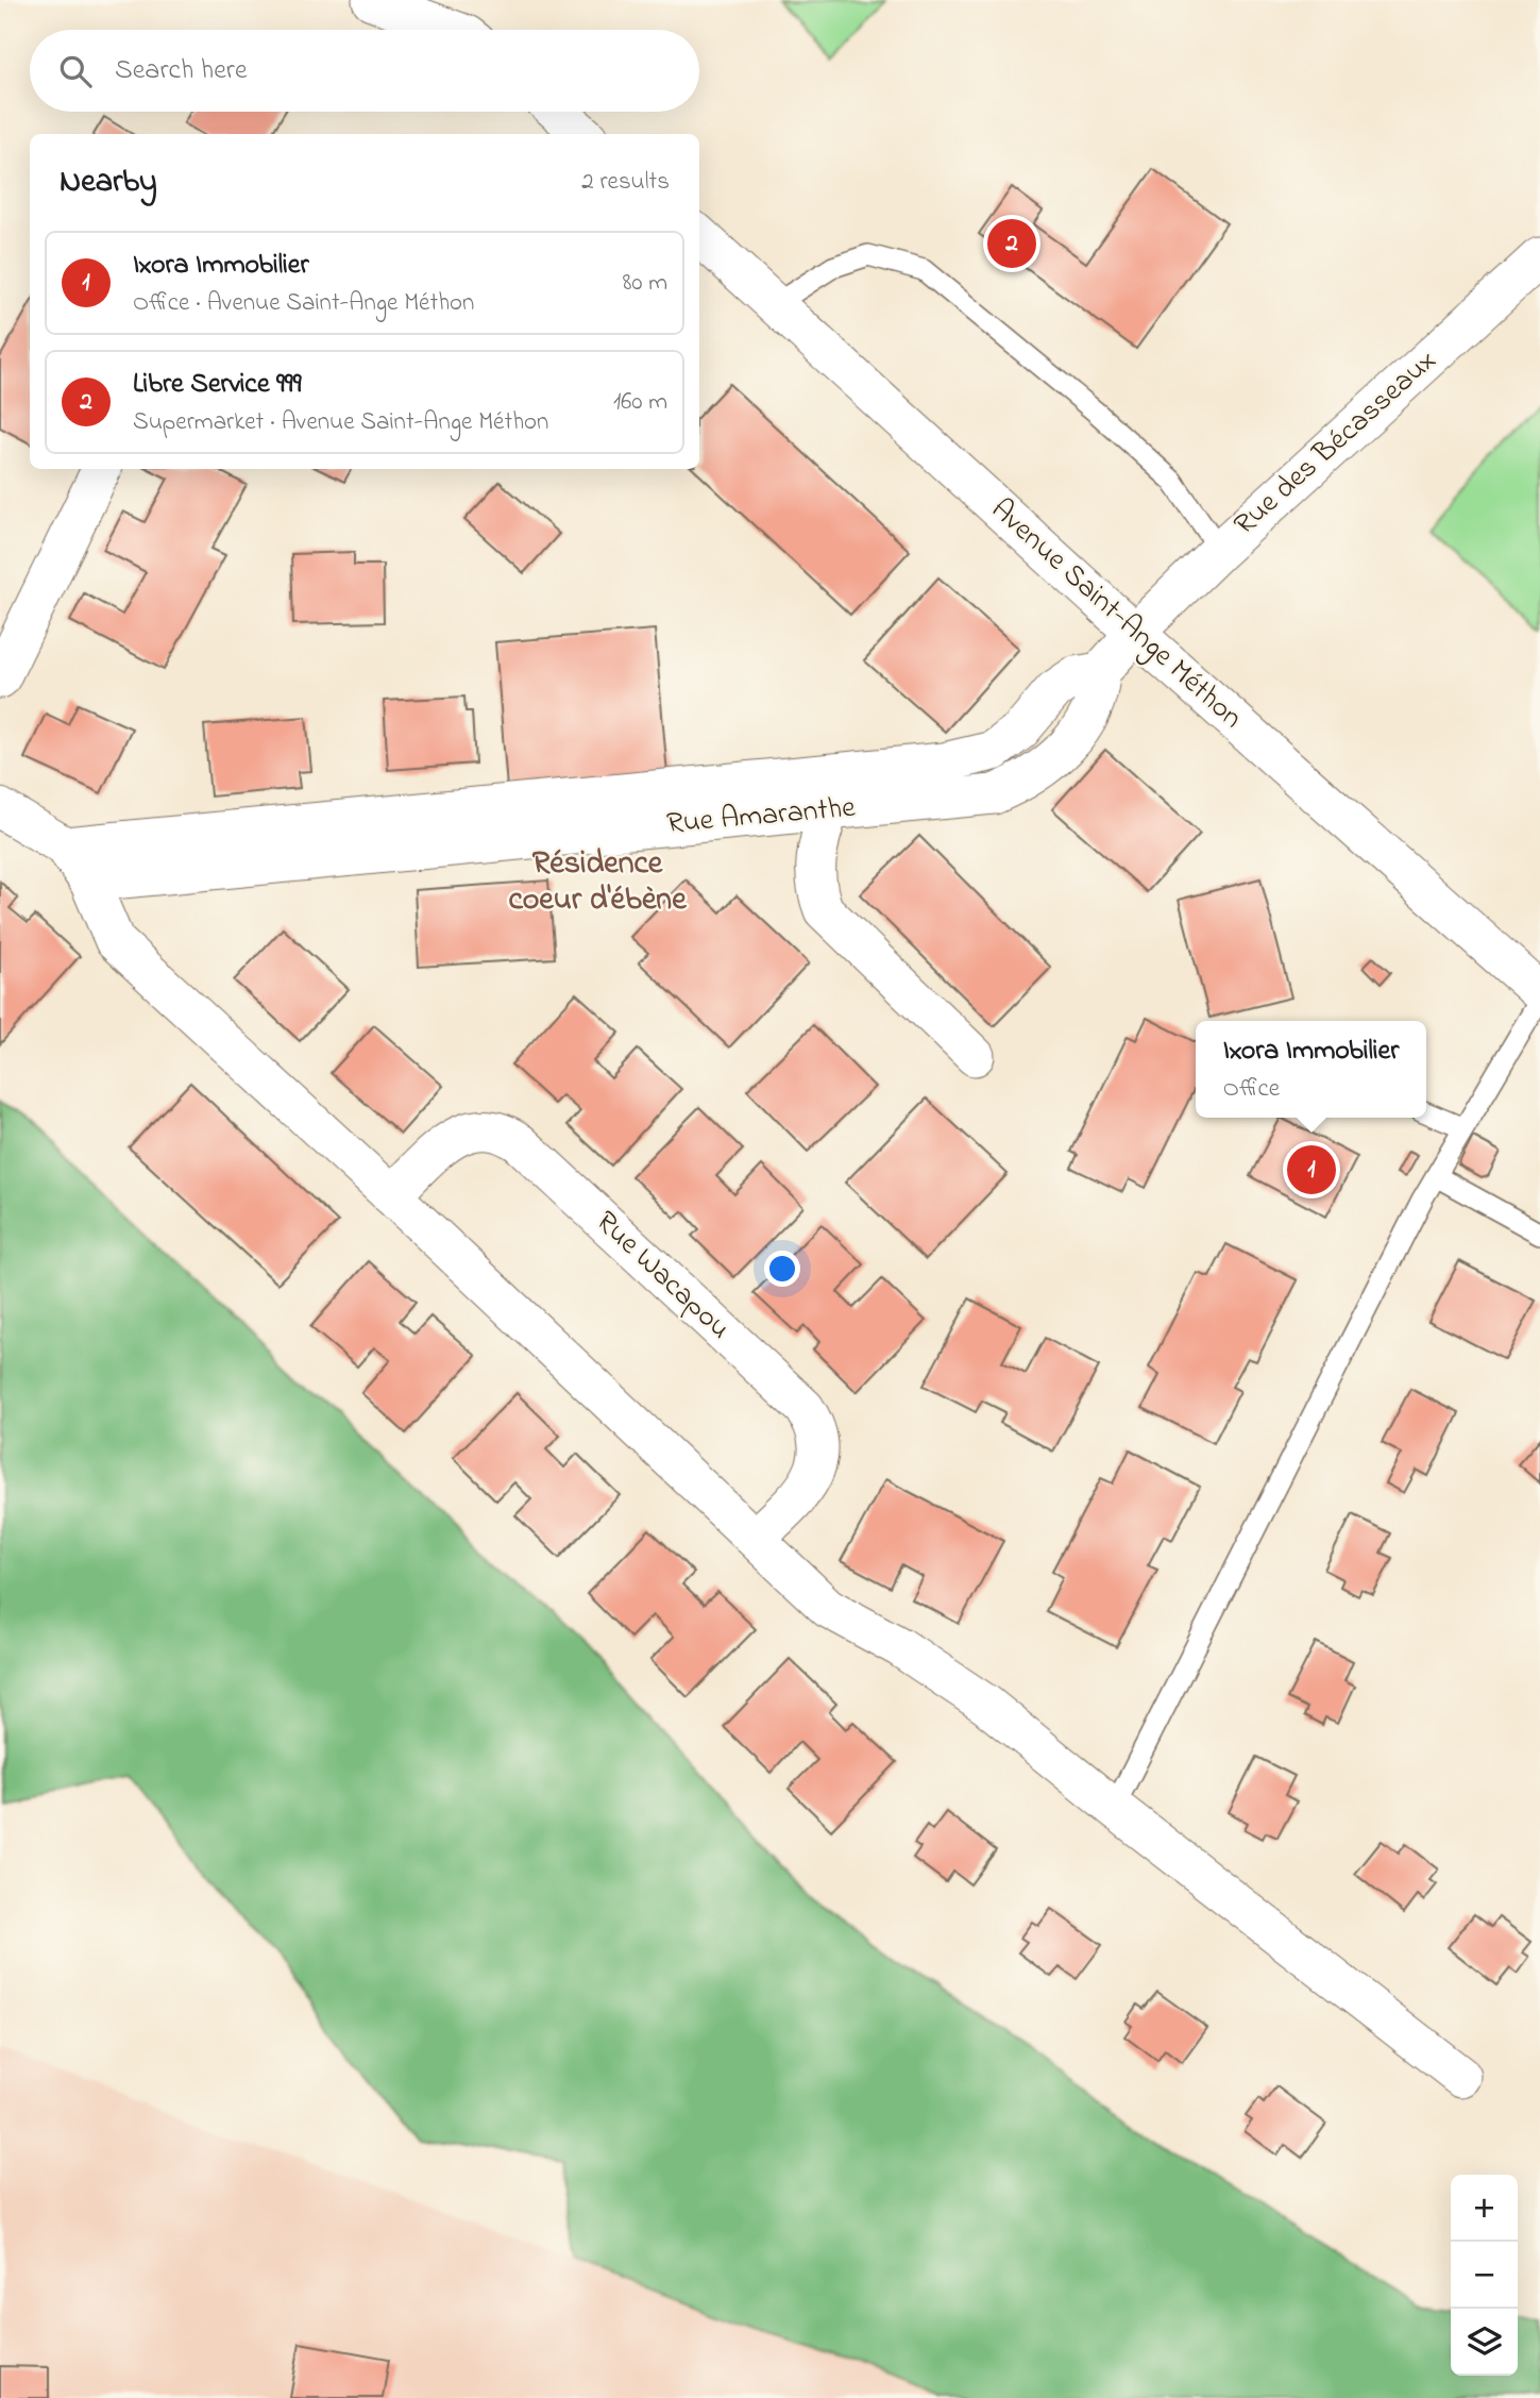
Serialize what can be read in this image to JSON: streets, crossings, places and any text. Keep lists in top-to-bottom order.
{
  "streets": {
    "street": [
      "Rue des Bécasseaux",
      "Avenue Saint-Ange Méthon",
      "Rue Amaranthe",
      "Rue Wacapou"
    ]
  },
  "crossings": [
    ["Rue des Bécasseaux", "Avenue Saint-Ange Méthon"]
  ],
  "districts": ["Résidence coeur d'ébène"],
  "page": {
    "search": "Search here",
    "heading": ["Nearby", "2 results"],
    "pins": ["2", "1"],
    "list": [
      {
        "mark": "1",
        "name": "Ixora Immobilier",
        "note": "Office · Avenue Saint-Ange Méthon",
        "value": "80 m"
      },
      {
        "mark": "2",
        "name": "Libre Service 999",
        "note": "Supermarket · Avenue Saint-Ange Méthon",
        "value": "160 m"
      }
    ],
    "popup": ["Ixora Immobilier", "Office"],
    "map_buttons": ["+", "−"]
  }
}
